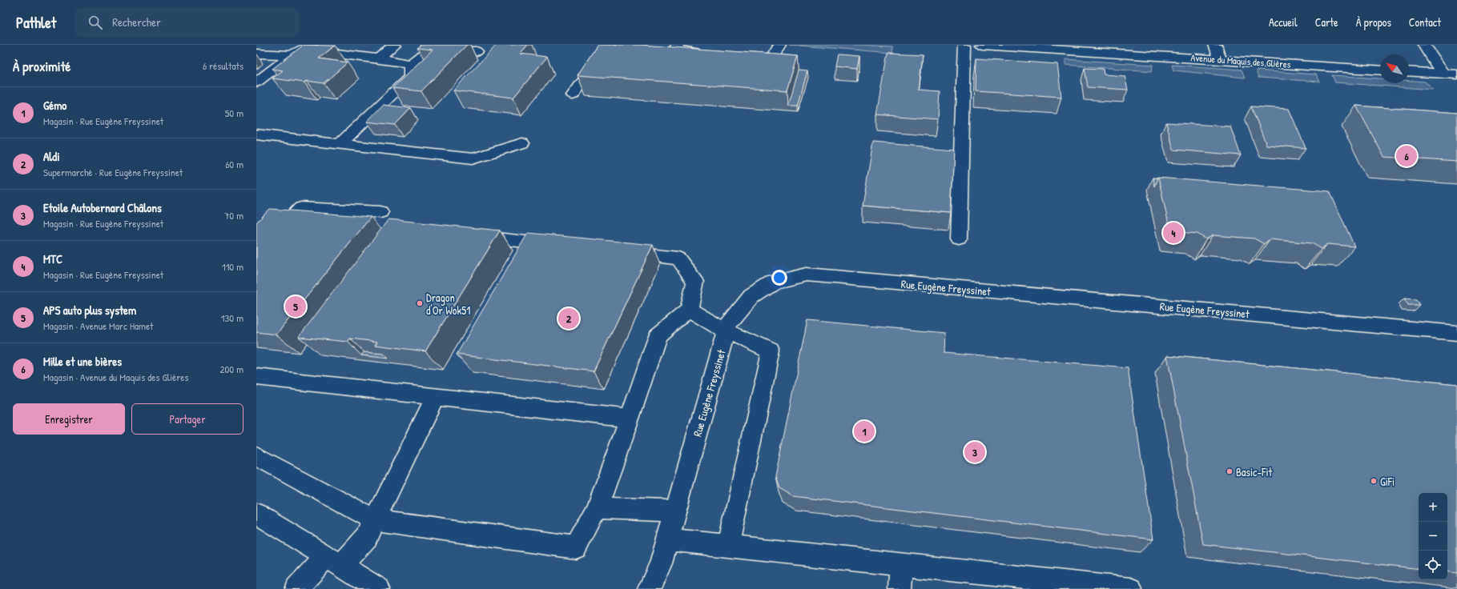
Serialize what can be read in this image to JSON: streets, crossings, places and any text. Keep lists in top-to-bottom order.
{
  "streets": {
    "street": ["Avenue du Maquis des Glières", "Rue Eugène Freyssinet"]
  },
  "places": ["Dragon d'Or Wok51", "Basic-Fit", "GiFi"],
  "north": "top left",
  "page": {
    "header": "Pathlet",
    "search": "Rechercher",
    "nav": [
      "Accueil",
      "Carte",
      "À propos",
      "Contact"
    ],
    "heading": ["À proximité", "6 résultats"],
    "list": [
      {
        "mark": "1",
        "name": "Gémo",
        "note": "Magasin · Rue Eugène Freyssinet",
        "value": "50 m"
      },
      {
        "mark": "2",
        "name": "Aldi",
        "note": "Supermarché · Rue Eugène Freyssinet",
        "value": "60 m"
      },
      {
        "mark": "3",
        "name": "Etoile Autobernard Châlons",
        "note": "Magasin · Rue Eugène Freyssinet",
        "value": "70 m"
      },
      {
        "mark": "4",
        "name": "MTC",
        "note": "Magasin · Rue Eugène Freyssinet",
        "value": "110 m"
      },
      {
        "mark": "5",
        "name": "APS auto plus system",
        "note": "Magasin · Avenue Marc Hamet",
        "value": "130 m"
      },
      {
        "mark": "6",
        "name": "Mille et une bières",
        "note": "Magasin · Avenue du Maquis des Glières",
        "value": "200 m"
      }
    ],
    "pins": [
      "6",
      "4",
      "5",
      "2",
      "1",
      "3"
    ],
    "buttons": ["Enregistrer", "Partager"],
    "map_buttons": ["+", "−"]
  }
}
